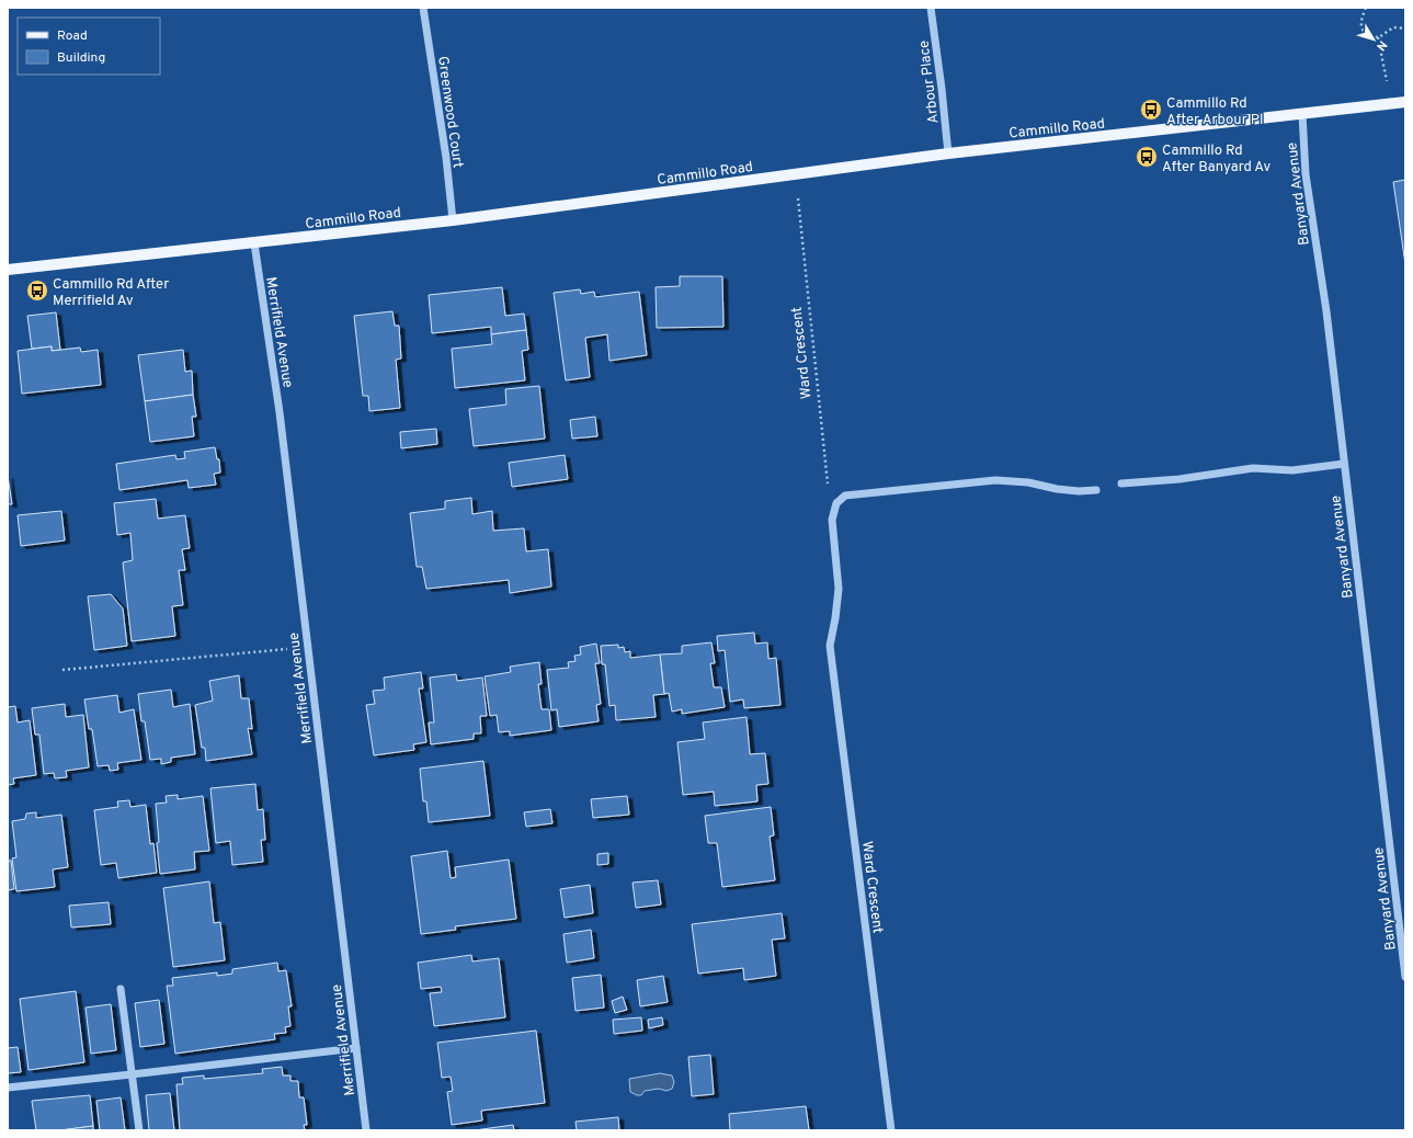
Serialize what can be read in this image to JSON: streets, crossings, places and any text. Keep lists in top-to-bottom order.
{
  "streets": {
    "main road": ["Cammillo Road"],
    "street": [
      "Arbour Place",
      "Greenwood Court",
      "Banyard Avenue",
      "Merrifield Avenue",
      "Ward Crescent"
    ]
  },
  "crossings": [
    ["Arbour Place", "Cammillo Road"],
    ["Greenwood Court", "Cammillo Road"],
    ["Cammillo Road", "Banyard Avenue"],
    ["Cammillo Road", "Merrifield Avenue"]
  ],
  "places": {
    "bus stop": ["Cammillo Rd After Arbour Pl", "Cammillo Rd After Banyard Av", "Cammillo Rd After Merrifield Av"]
  },
  "legend": ["Road", "Building"],
  "north": "bottom right"
}
